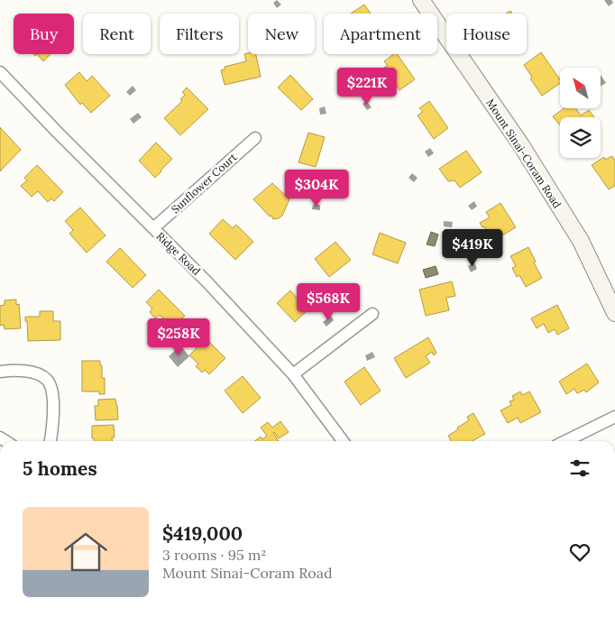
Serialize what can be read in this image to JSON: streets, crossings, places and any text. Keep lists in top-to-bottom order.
{
  "streets": {
    "main road": ["Mount Sinai-Coram Road"],
    "street": ["Sunflower Court", "Ridge Road"]
  },
  "crossings": [
    ["Sunflower Court", "Ridge Road"]
  ],
  "north": "top left",
  "page": {
    "chip": [
      "Buy",
      "Rent",
      "Filters",
      "New",
      "Apartment",
      "House"
    ],
    "price": [
      "$221K",
      "$304K",
      "$419K",
      "$568K",
      "$258K"
    ],
    "heading": "5 homes",
    "list": [
      {
        "name": "$419,000",
        "note": "3 rooms · 95 m² · Mount Sinai-Coram Road"
      }
    ]
  }
}
